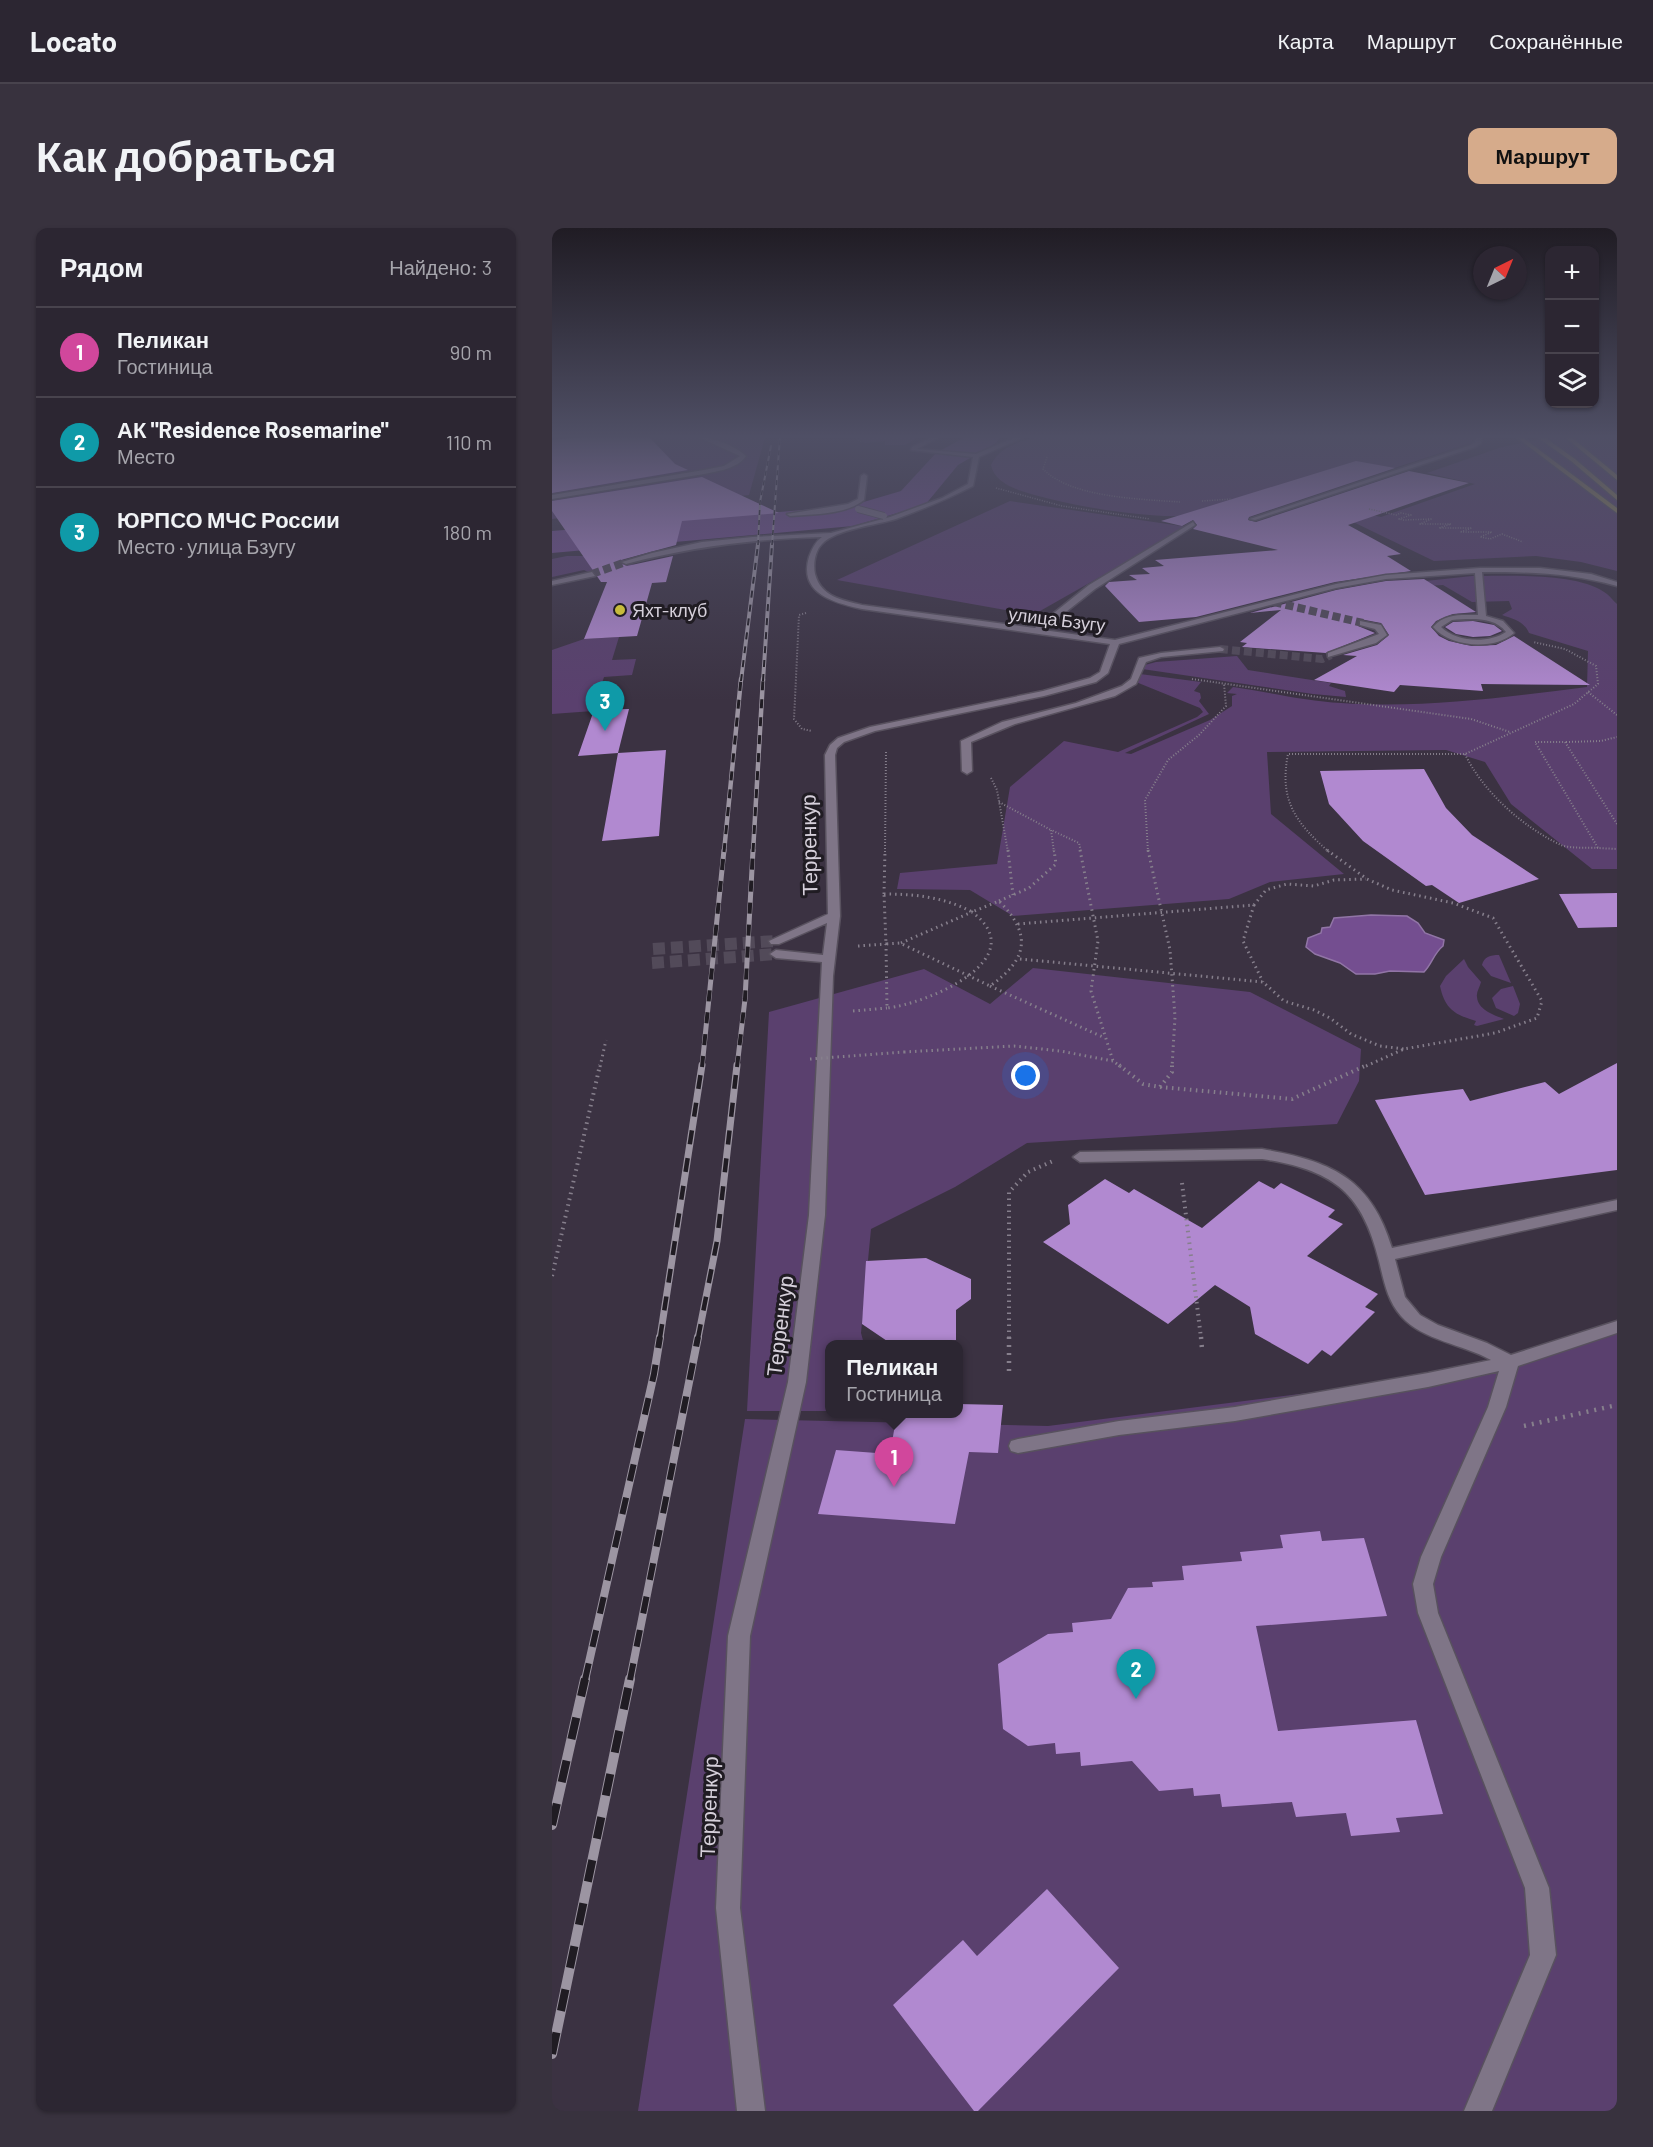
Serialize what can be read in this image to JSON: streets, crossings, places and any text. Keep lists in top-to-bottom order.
{
  "streets": {
    "street": ["улица Бзугу", "Терренкур"]
  },
  "places": ["Яхт-клуб"],
  "north": "top right",
  "page": {
    "header": "Locato",
    "nav": ["Карта", "Маршрут", "Сохранённые"],
    "buttons": "Маршрут",
    "title": "Как добраться",
    "heading": ["Рядом", "Найдено: 3"],
    "map_buttons": ["+", "−"],
    "list": [
      {
        "mark": "1",
        "name": "Пеликан",
        "note": "Гостиница",
        "value": "90 m"
      },
      {
        "mark": "2",
        "name": "АК \"Residence Rosemarine\"",
        "note": "Место",
        "value": "110 m"
      },
      {
        "mark": "3",
        "name": "ЮРПСО МЧС России",
        "note": "Место · улица Бзугу",
        "value": "180 m"
      }
    ],
    "pins": ["3", "1", "2"],
    "popup": ["Пеликан", "Гостиница"]
  }
}
